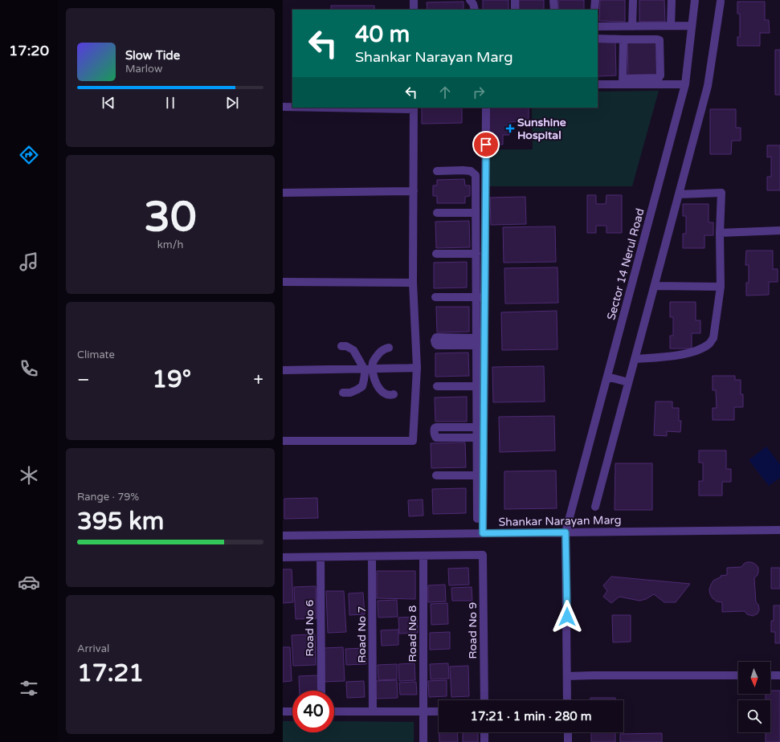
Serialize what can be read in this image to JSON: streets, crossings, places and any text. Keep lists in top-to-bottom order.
{
  "streets": {
    "street": [
      "Sector 14 Nerul Road",
      "Shankar Narayan Marg",
      "Road No 6",
      "Road No 9",
      "Road No 8",
      "Road No 7"
    ]
  },
  "crossings": [
    ["Sector 14 Nerul Road", "Shankar Narayan Marg"],
    ["Road No 9", "Road No 8"]
  ],
  "places": {
    "health": ["Sunshine Hospital"]
  },
  "north": "bottom",
  "page": {
    "tabs": "17:20",
    "turn": ["40 m", "Shankar Narayan Marg"],
    "song": ["Slow Tide", "Marlow"],
    "tile": [
      ["30", "km/h"],
      "Climate",
      ["Range · 79%", "395 km"],
      ["Arrival", "17:21"]
    ],
    "heat": ["−", "19°", "+"],
    "limit": "40",
    "trip": "17:21 · 1 min · 280 m"
  }
}
